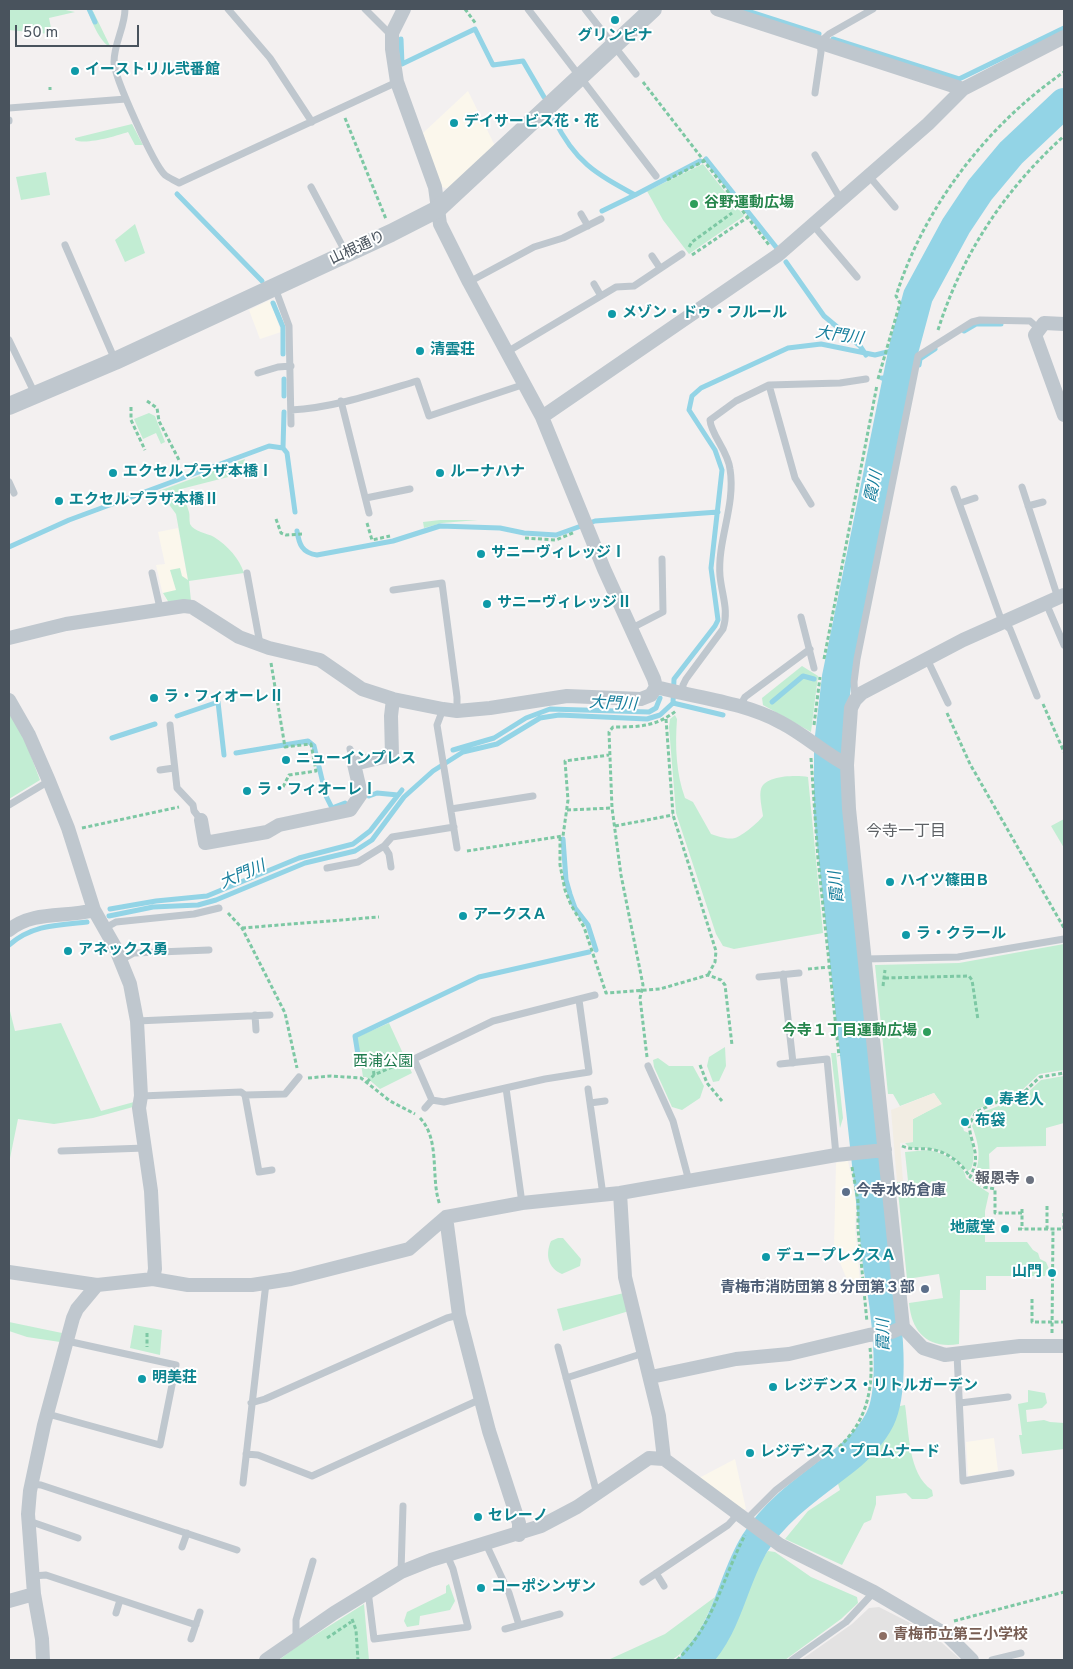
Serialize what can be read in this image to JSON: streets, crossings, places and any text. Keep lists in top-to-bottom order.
{
  "streets": {
    "street": ["山根通り"]
  },
  "districts": ["今寺一丁目"],
  "water": ["大門川", "霞川"],
  "parks": ["西浦公園"],
  "places": [
    "グリンピナ",
    "イーストリル弐番館",
    "デイサービス花・花",
    "谷野運動広場",
    "メゾン・ドゥ・フルール",
    "清雲荘",
    "エクセルプラザ本橋Ⅰ",
    "ルーナハナ",
    "エクセルプラザ本橋Ⅱ",
    "サニーヴィレッジⅠ",
    "サニーヴィレッジⅡ",
    "ラ・フィオーレⅡ",
    "ニューインプレス",
    "ラ・フィオーレⅠ",
    "ハイツ篠田Ｂ",
    "アークスＡ",
    "ラ・クラール",
    "アネックス勇",
    "今寺１丁目運動広場",
    "寿老人",
    "布袋",
    "報恩寺",
    "今寺水防倉庫",
    "地蔵堂",
    "デュープレクスＡ",
    "山門",
    "青梅市消防団第８分団第３部",
    "明美荘",
    "レジデンス・リトルガーデン",
    "レジデンス・プロムナード",
    "セレーノ",
    "コーポシンザン",
    "青梅市立第三小学校"
  ],
  "scale_bar": "50 m"
}
